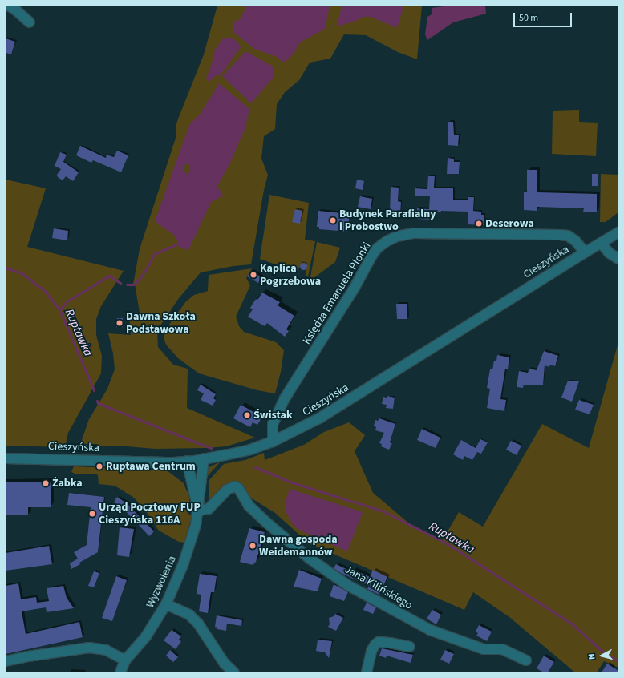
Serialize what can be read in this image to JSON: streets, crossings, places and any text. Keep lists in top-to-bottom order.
{
  "streets": {
    "street": [
      "Cieszyńska",
      "Księdza Emanuela Płonki",
      "Wyzwolenia",
      "Jana Kilińskiego"
    ]
  },
  "crossings": [
    ["Cieszyńska", "Księdza Emanuela Płonki"],
    ["Cieszyńska", "Wyzwolenia"],
    ["Wyzwolenia", "Jana Kilińskiego"]
  ],
  "water": ["Ruptawka"],
  "places": [
    "Budynek Parafialny i Probostwo",
    "Deserowa",
    "Kaplica Pogrzebowa",
    "Dawna Szkoła Podstawowa",
    "Świstak",
    "Ruptawa Centrum",
    "Żabka",
    "Urząd Pocztowy FUP Cieszyńska 116A",
    "Dawna gospoda Weidemannów"
  ],
  "scale_bar": "50 m",
  "north": "left"
}
